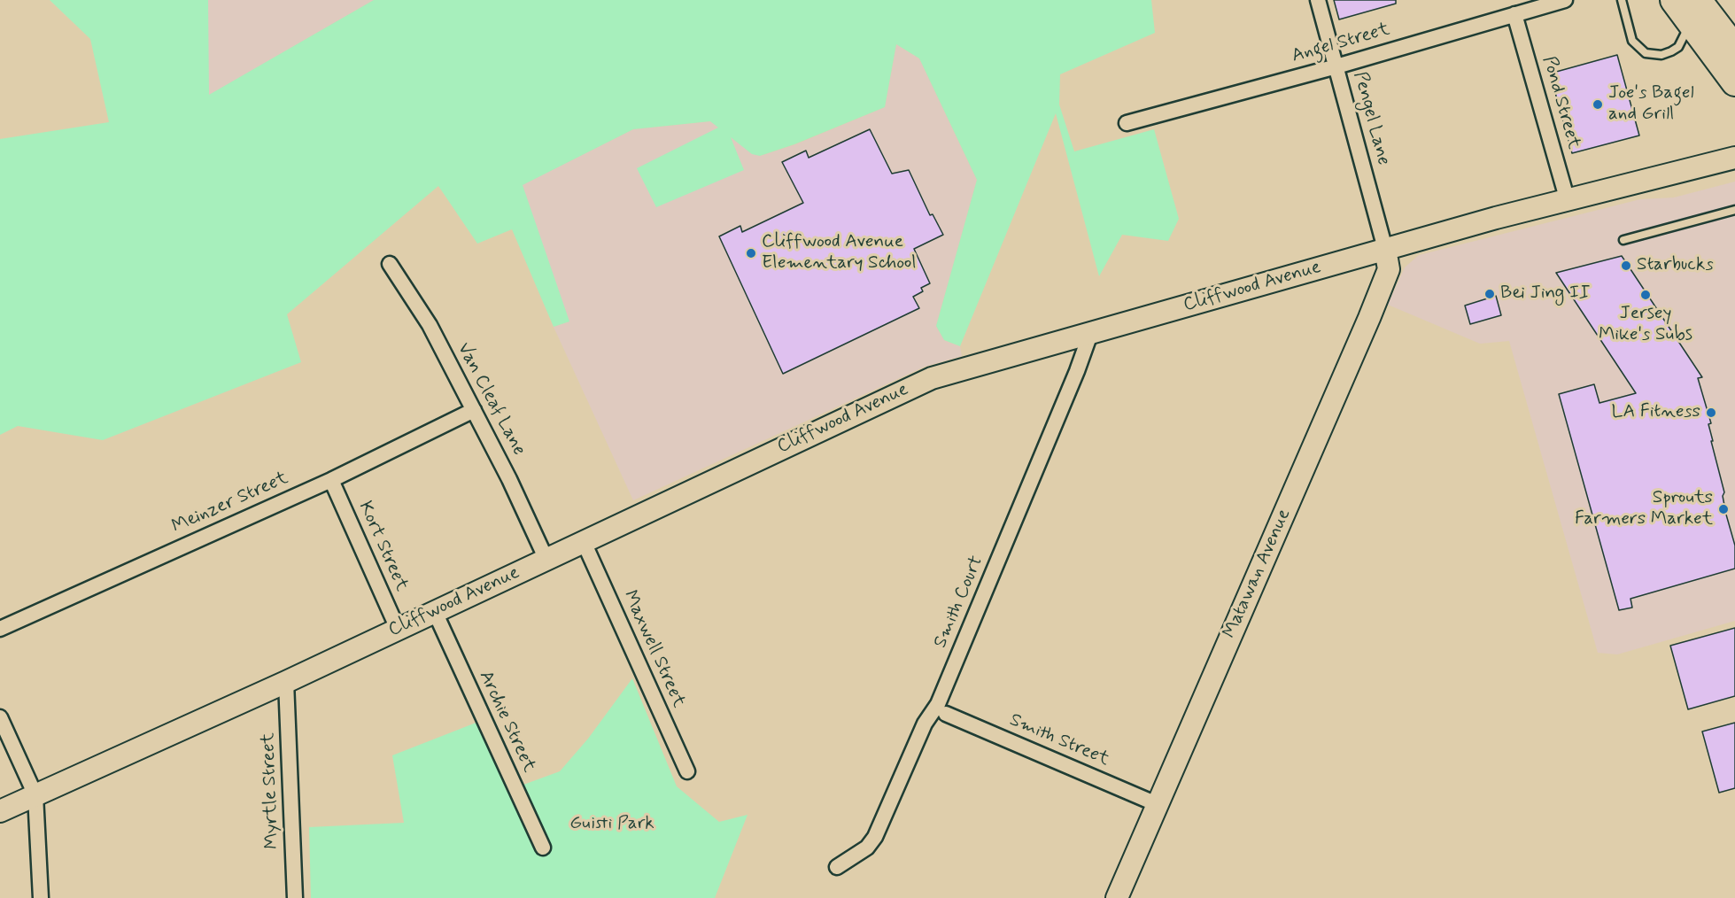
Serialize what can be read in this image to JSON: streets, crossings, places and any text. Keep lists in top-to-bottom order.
{
  "streets": {
    "main road": ["Cliffwood Avenue", "Matawan Avenue"],
    "street": [
      "Angel Street",
      "Pond Street",
      "Pengel Lane",
      "Van Cleaf Lane",
      "Meinzer Street",
      "Kort Street",
      "Smith Court",
      "Maxwell Street",
      "Archie Street",
      "Smith Street",
      "Myrtle Street"
    ]
  },
  "crossings": [
    ["Angel Street", "Pond Street"],
    ["Angel Street", "Pengel Lane"],
    ["Pond Street", "Cliffwood Avenue"],
    ["Pengel Lane", "Cliffwood Avenue"],
    ["Pengel Lane", "Matawan Avenue"],
    ["Cliffwood Avenue", "Van Cleaf Lane"],
    ["Cliffwood Avenue", "Kort Street"],
    ["Cliffwood Avenue", "Matawan Avenue"],
    ["Cliffwood Avenue", "Smith Court"],
    ["Cliffwood Avenue", "Maxwell Street"],
    ["Cliffwood Avenue", "Archie Street"],
    ["Cliffwood Avenue", "Myrtle Street"],
    ["Van Cleaf Lane", "Meinzer Street"],
    ["Meinzer Street", "Kort Street"],
    ["Matawan Avenue", "Smith Street"]
  ],
  "parks": ["Guisti Park"],
  "places": [
    "Joe's Bagel and Grill",
    "Cliffwood Avenue Elementary School",
    "Starbucks",
    "Bei Jing II",
    "Jersey Mike's Subs",
    "LA Fitness",
    "Sprouts Farmers Market"
  ]
}
